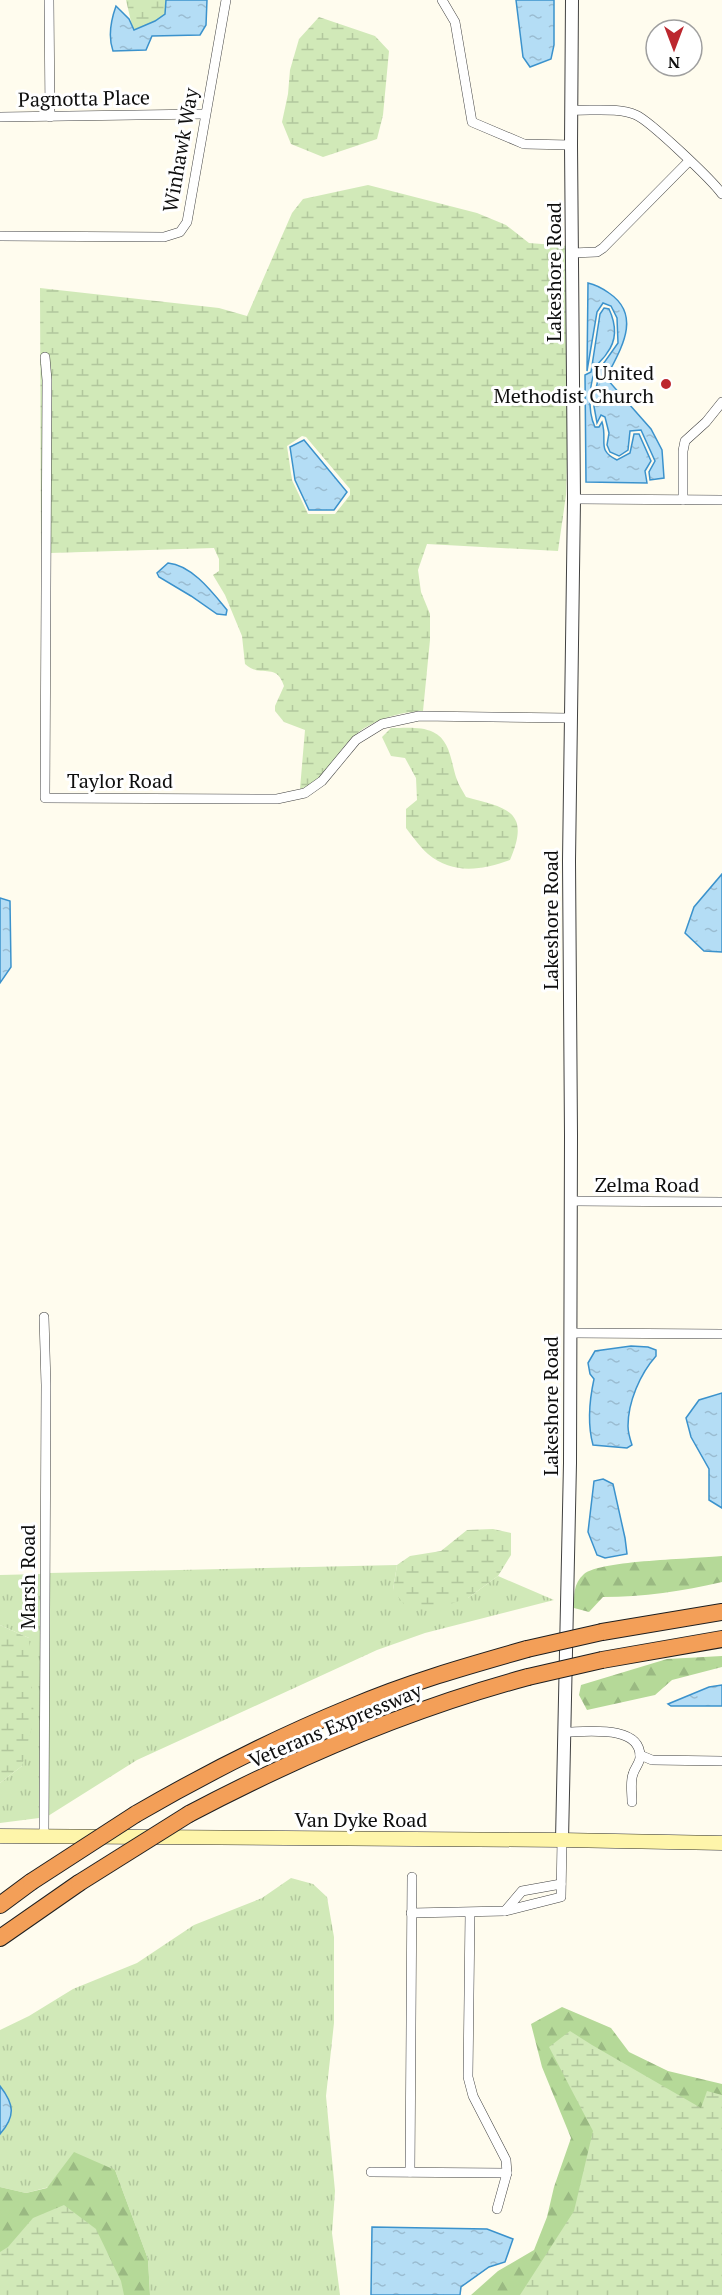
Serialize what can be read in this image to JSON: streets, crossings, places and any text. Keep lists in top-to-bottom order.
{
  "streets": {
    "highway": ["Veterans Expressway"],
    "main road": ["Van Dyke Road"],
    "street": [
      "Pagnotta Place",
      "Winhawk Way",
      "Lakeshore Road",
      "Taylor Road",
      "Zelma Road",
      "Marsh Road"
    ]
  },
  "crossings": [
    ["Pagnotta Place", "Winhawk Way"],
    ["Lakeshore Road", "Taylor Road"],
    ["Lakeshore Road", "Zelma Road"],
    ["Lakeshore Road", "Van Dyke Road"],
    ["Marsh Road", "Van Dyke Road"]
  ],
  "places": ["United Methodist Church"],
  "north": "bottom"
}
